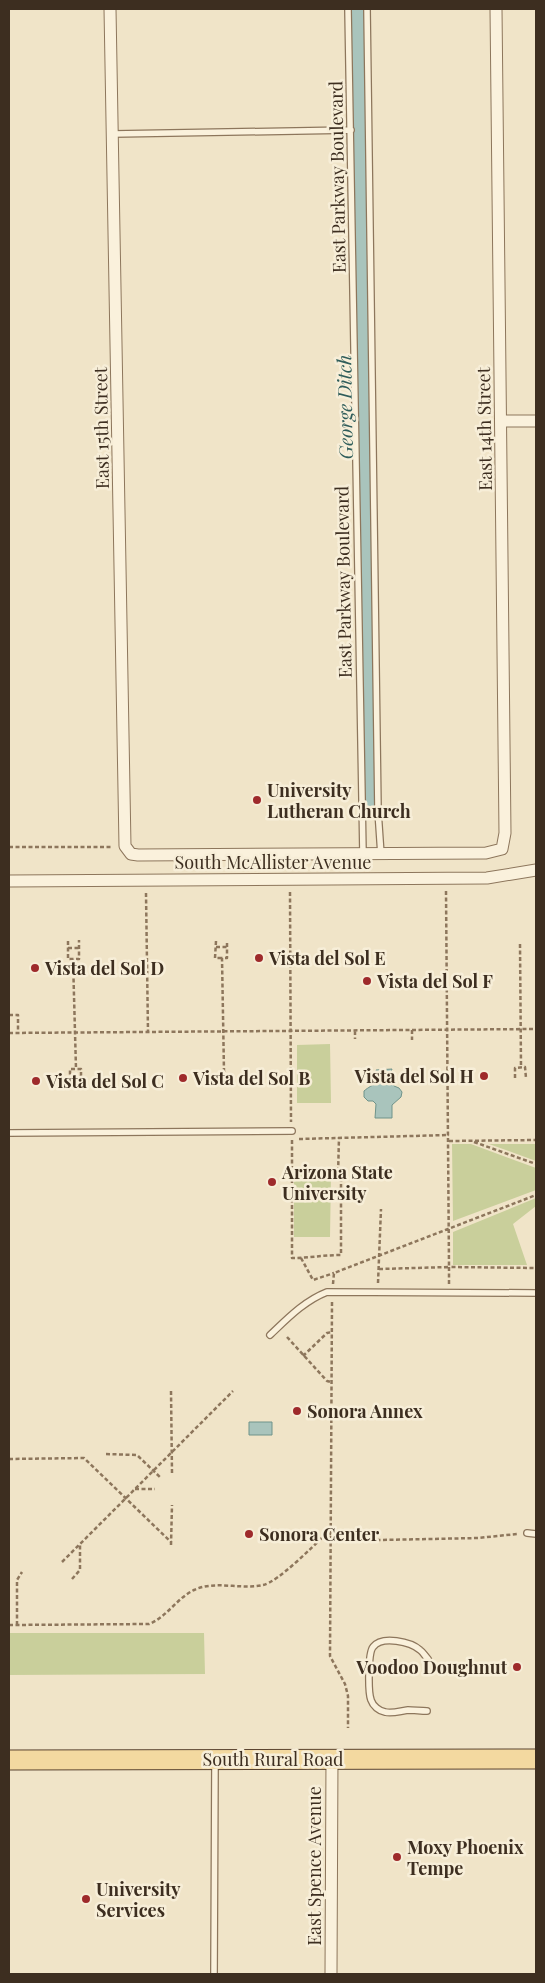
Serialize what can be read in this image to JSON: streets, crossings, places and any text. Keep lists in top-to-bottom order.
{
  "streets": {
    "main road": ["South Rural Road"],
    "street": [
      "East 15th Street",
      "East 14th Street",
      "South McAllister Avenue",
      "East Spence Avenue"
    ],
    "lane": ["East Parkway Boulevard"]
  },
  "crossings": [
    ["East Parkway Boulevard", "South McAllister Avenue"],
    ["East 15th Street", "South McAllister Avenue"],
    ["East 14th Street", "South McAllister Avenue"],
    ["South Rural Road", "East Spence Avenue"]
  ],
  "water": ["George Ditch"],
  "places": [
    "University Lutheran Church",
    "Vista del Sol E",
    "Vista del Sol D",
    "Vista del Sol F",
    "Vista del Sol H",
    "Vista del Sol B",
    "Vista del Sol C",
    "Arizona State University",
    "Sonora Annex",
    "Sonora Center",
    "Voodoo Doughnut",
    "Moxy Phoenix Tempe",
    "University Services"
  ]
}
